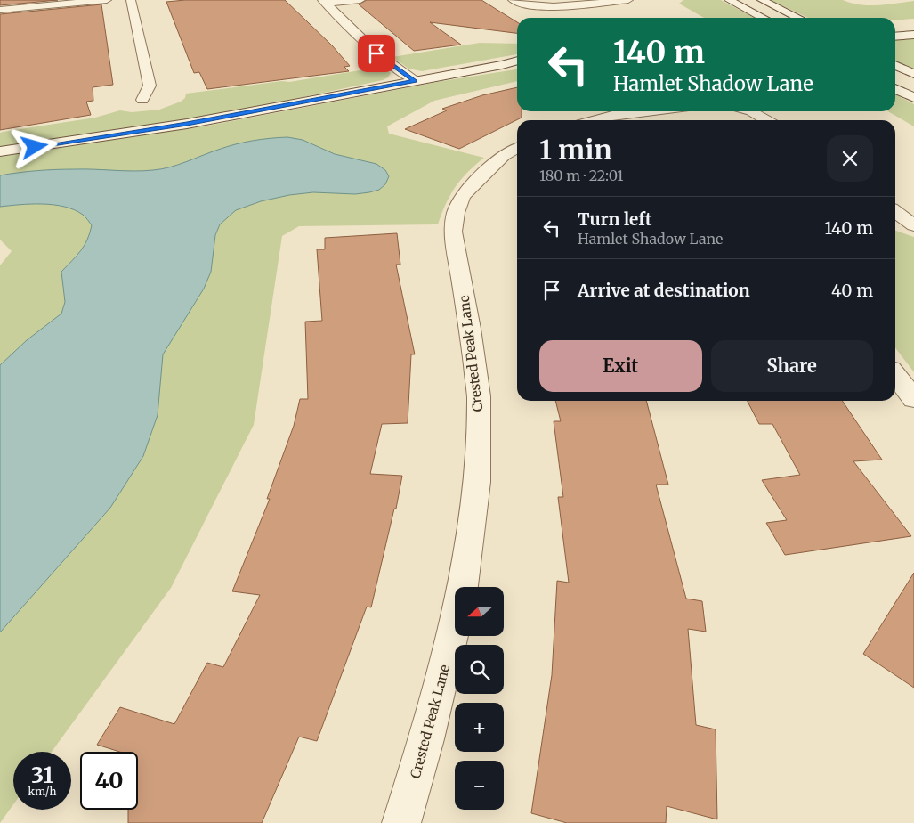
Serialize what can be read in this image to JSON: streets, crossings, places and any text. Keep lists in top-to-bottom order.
{
  "streets": {
    "street": ["Crested Peak Lane"]
  },
  "north": "left",
  "page": {
    "turn": ["140 m", "Hamlet Shadow Lane"],
    "heading": ["1 min", "180 m · 22:01"],
    "list": [
      {
        "name": "Turn left",
        "note": "Hamlet Shadow Lane",
        "value": "140 m"
      },
      {
        "name": "Arrive at destination",
        "value": "40 m"
      }
    ],
    "buttons": ["Exit", "Share"],
    "map_buttons": ["+", "−"],
    "speed": "31 km/h",
    "limit": "40"
  }
}
